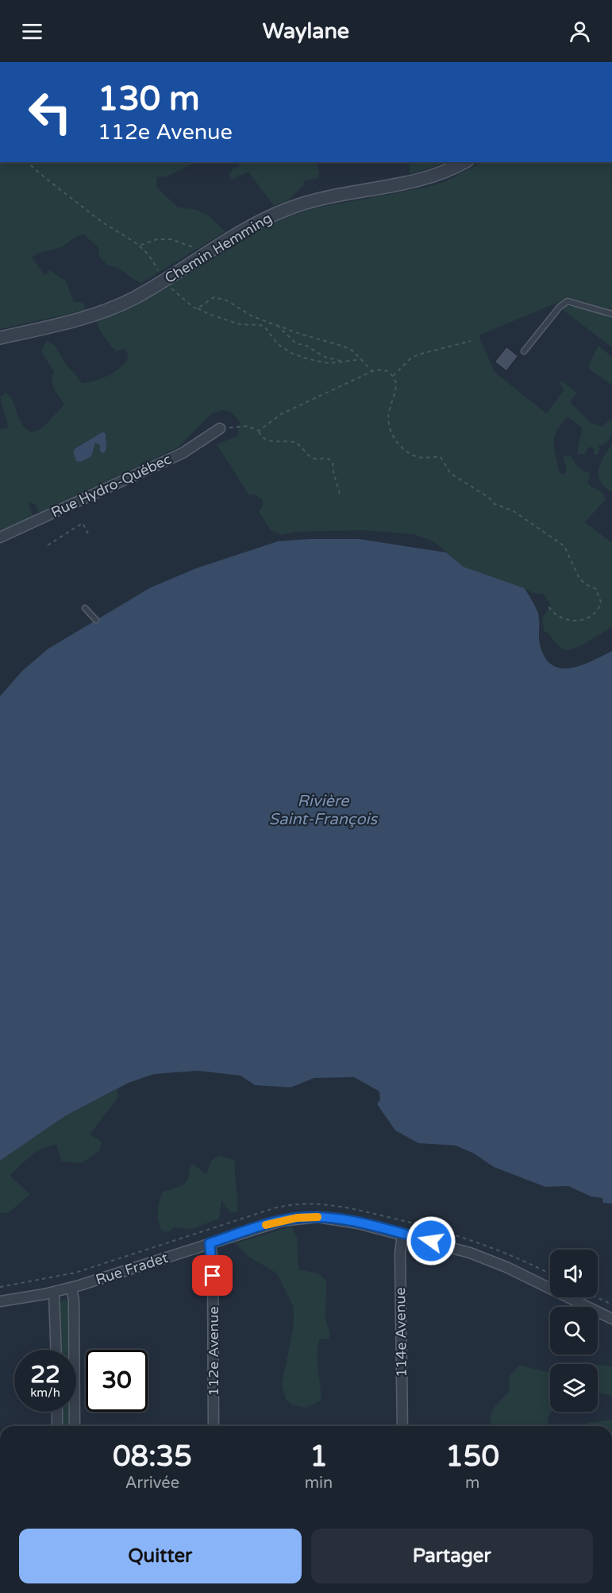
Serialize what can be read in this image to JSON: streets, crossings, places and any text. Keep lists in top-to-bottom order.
{
  "streets": {
    "street": [
      "Chemin Hemming",
      "Rue Hydro-Québec",
      "Rue Fradet",
      "114e Avenue",
      "112e Avenue"
    ]
  },
  "crossings": [
    ["Rue Fradet", "114e Avenue"],
    ["Rue Fradet", "112e Avenue"]
  ],
  "water": ["Rivière Saint-François"],
  "page": {
    "header": "Waylane",
    "turn": ["130 m", "112e Avenue"],
    "speed": "22 km/h",
    "limit": "30",
    "eta": [
      "08:35",
      "Arrivée",
      "1",
      "min",
      "150",
      "m"
    ],
    "buttons": ["Quitter", "Partager"]
  }
}
